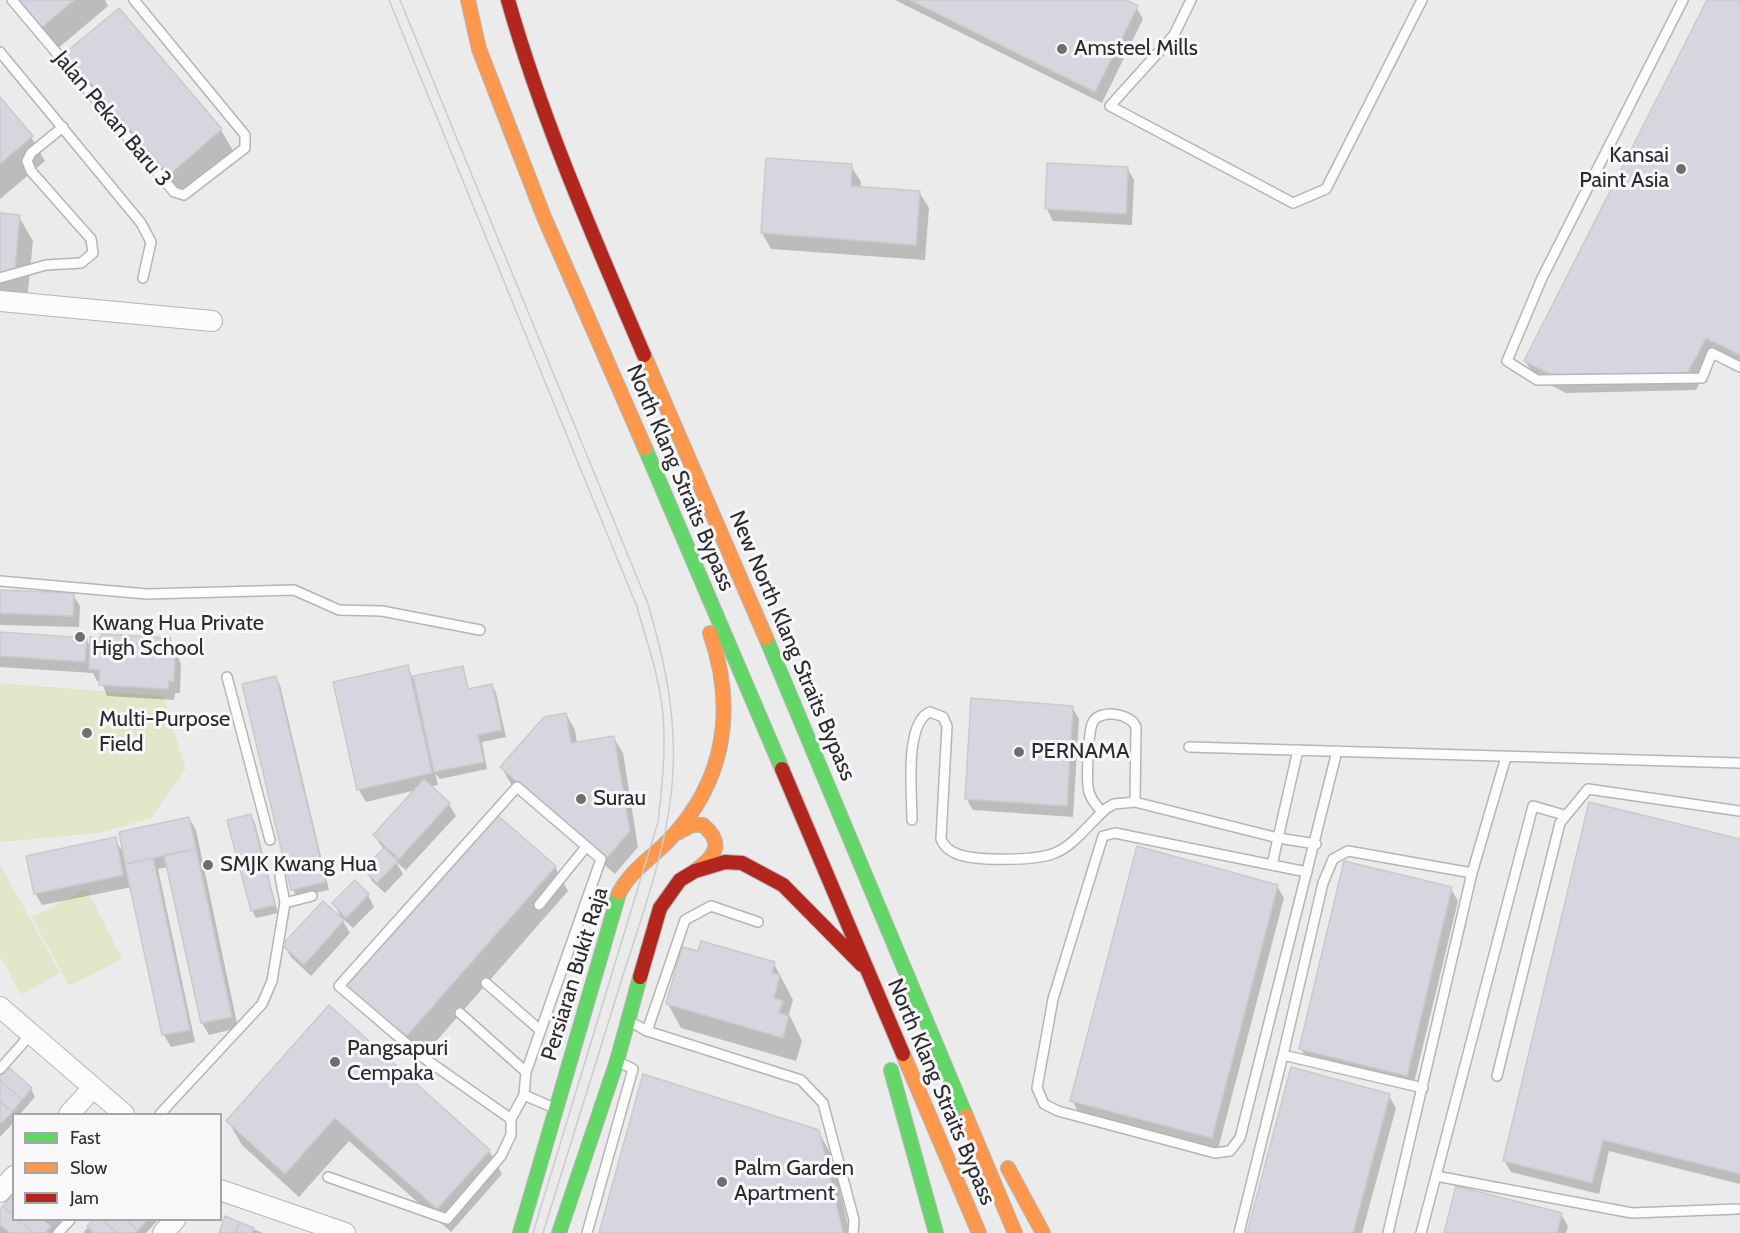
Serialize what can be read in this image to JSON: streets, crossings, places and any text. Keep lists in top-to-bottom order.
{
  "streets": {
    "main road": ["North Klang Straits Bypass", "New North Klang Straits Bypass", "Persiaran Bukit Raja"],
    "lane": ["Jalan Pekan Baru 3"]
  },
  "crossings": [
    ["North Klang Straits Bypass", "Persiaran Bukit Raja"]
  ],
  "places": [
    "Amsteel Mills",
    "Kansai Paint Asia",
    "Kwang Hua Private High School",
    "Multi-Purpose Field",
    "PERNAMA",
    "Surau",
    "SMJK Kwang Hua",
    "Pangsapuri Cempaka",
    "Palm Garden Apartment"
  ],
  "legend": ["Fast", "Slow", "Jam"]
}
